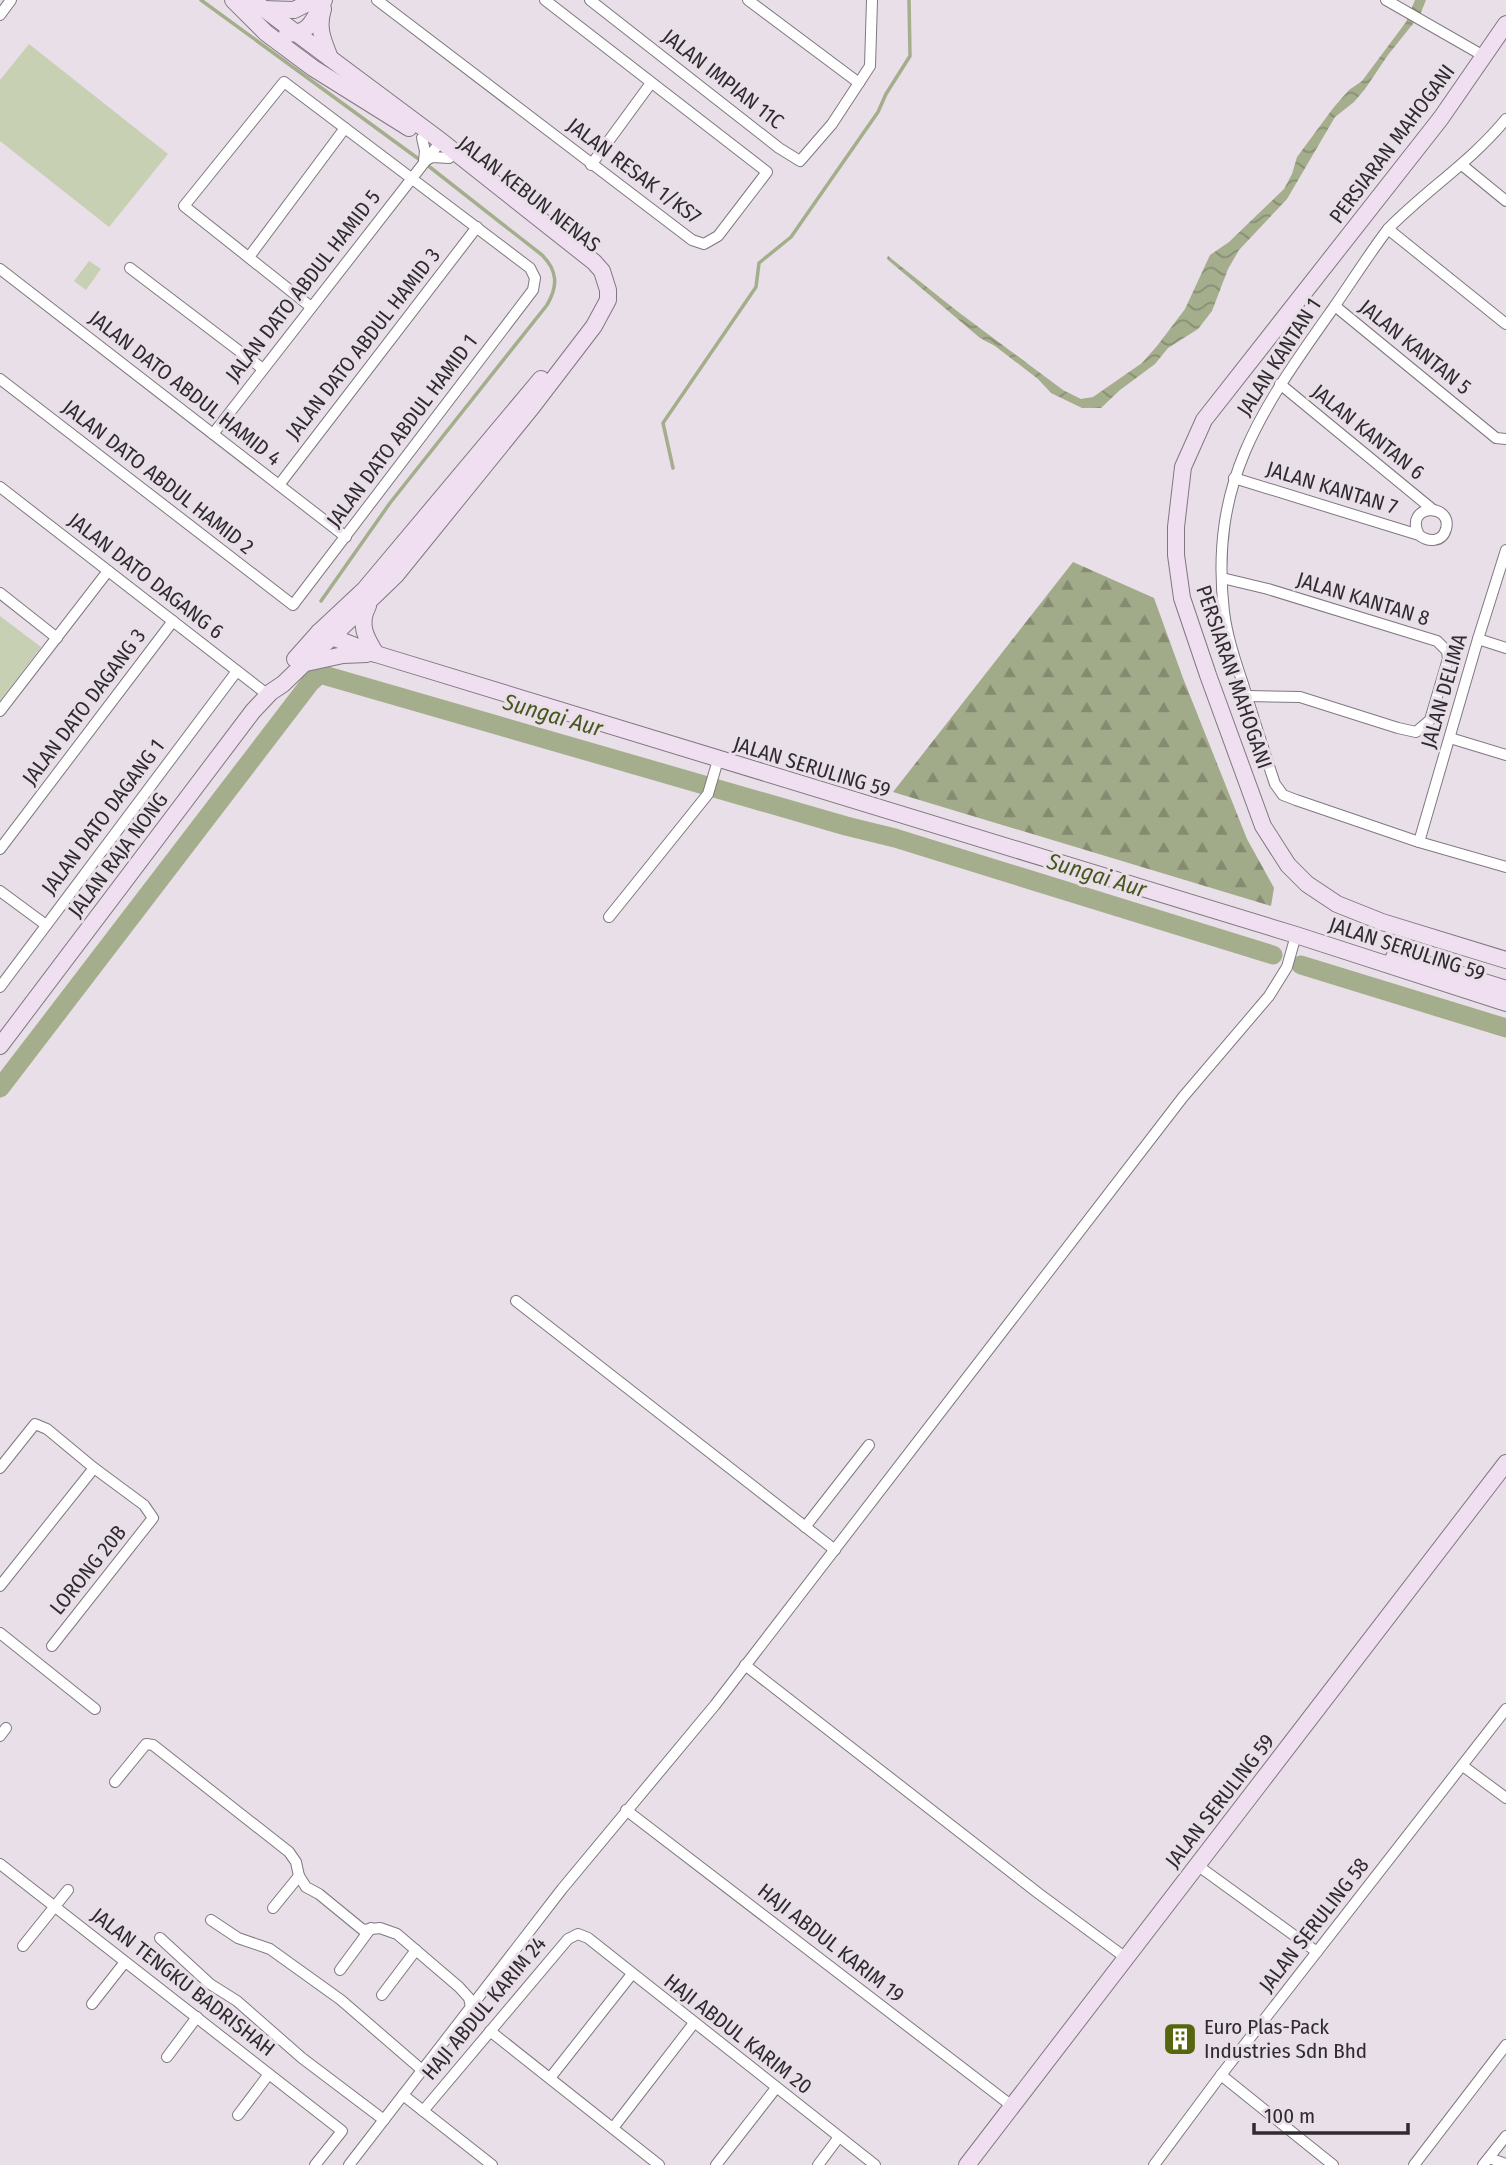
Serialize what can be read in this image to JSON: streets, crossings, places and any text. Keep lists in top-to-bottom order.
{
  "streets": {
    "main road": [
      "PERSIARAN MAHOGANI",
      "JALAN KEBUN NENAS",
      "JALAN SERULING 59",
      "JALAN RAJA NONG"
    ],
    "street": [
      "JALAN IMPIAN 11C",
      "JALAN RESAK 1/KS7",
      "JALAN DATO ABDUL HAMID 5",
      "JALAN DATO ABDUL HAMID 3",
      "JALAN KANTAN 5",
      "JALAN KANTAN 1",
      "JALAN DATO ABDUL HAMID 4",
      "JALAN DATO ABDUL HAMID 1",
      "JALAN KANTAN 6",
      "JALAN DATO ABDUL HAMID 2",
      "JALAN KANTAN 7",
      "JALAN DATO DAGANG 6",
      "JALAN KANTAN 8",
      "JALAN DELIMA",
      "JALAN DATO DAGANG 3",
      "JALAN DATO DAGANG 1",
      "LORONG 20B",
      "JALAN SERULING 58",
      "HAJI ABDUL KARIM 19",
      "JALAN TENGKU BADRISHAH",
      "HAJI ABDUL KARIM 24",
      "HAJI ABDUL KARIM 20"
    ]
  },
  "crossings": [
    ["JALAN KEBUN NENAS", "JALAN DATO ABDUL HAMID 5"],
    ["JALAN KEBUN NENAS", "JALAN SERULING 59"],
    ["JALAN KEBUN NENAS", "JALAN RAJA NONG"],
    ["JALAN DATO ABDUL HAMID 5", "JALAN DATO ABDUL HAMID 4"],
    ["JALAN DATO ABDUL HAMID 3", "JALAN DATO ABDUL HAMID 4"],
    ["JALAN DATO ABDUL HAMID 3", "JALAN DATO ABDUL HAMID 1"],
    ["JALAN KANTAN 5", "JALAN KANTAN 1"],
    ["JALAN KANTAN 1", "JALAN KANTAN 6"],
    ["JALAN KANTAN 1", "JALAN KANTAN 7"],
    ["JALAN KANTAN 1", "JALAN KANTAN 8"],
    ["JALAN KANTAN 1", "JALAN DELIMA"],
    ["JALAN DATO ABDUL HAMID 4", "JALAN DATO ABDUL HAMID 1"],
    ["JALAN DATO ABDUL HAMID 1", "JALAN DATO ABDUL HAMID 2"],
    ["JALAN KANTAN 6", "JALAN KANTAN 7"],
    ["JALAN DATO DAGANG 6", "JALAN DATO DAGANG 3"],
    ["JALAN DATO DAGANG 6", "JALAN DATO DAGANG 1"],
    ["JALAN DATO DAGANG 6", "JALAN RAJA NONG"],
    ["JALAN SERULING 59", "JALAN RAJA NONG"],
    ["JALAN SERULING 59", "HAJI ABDUL KARIM 19"],
    ["HAJI ABDUL KARIM 24", "HAJI ABDUL KARIM 20"]
  ],
  "water": ["Sungai Aur"],
  "places": {
    "building": ["Euro Plas-Pack Industries Sdn Bhd"]
  },
  "scale_bar": "100 m"
}
